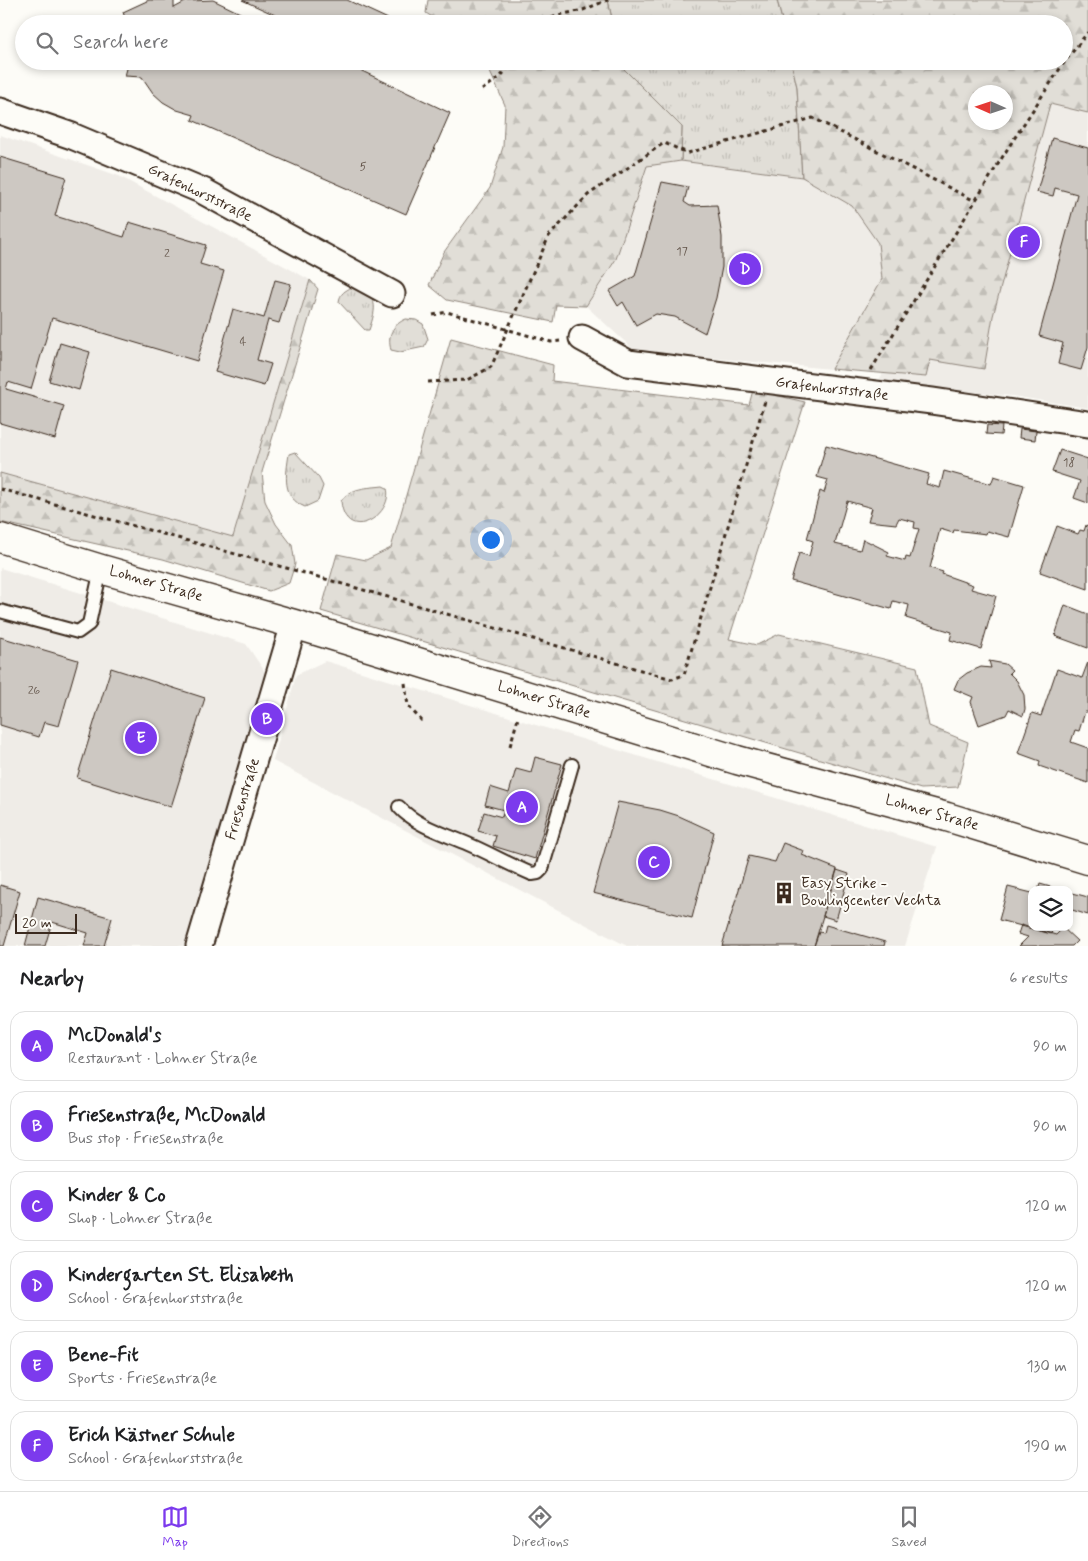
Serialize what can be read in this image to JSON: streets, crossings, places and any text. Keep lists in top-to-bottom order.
{
  "streets": {
    "main road": ["Lohner Straße"],
    "street": ["Grafenhorststraße", "Friesenstraße"]
  },
  "crossings": [
    ["Lohner Straße", "Friesenstraße"]
  ],
  "places": {
    "building": ["Easy Strike - Bowlingcenter Vechta"]
  },
  "house_numbers": [
    "5",
    "17",
    "2",
    "4",
    "18",
    "26"
  ],
  "scale_bar": "20 m",
  "north": "left",
  "page": {
    "search": "Search here",
    "pins": [
      "F",
      "D",
      "B",
      "E",
      "A",
      "C"
    ],
    "scale": "20 m",
    "heading": ["Nearby", "6 results"],
    "list": [
      {
        "mark": "A",
        "name": "McDonald's",
        "note": "Restaurant · Lohner Straße",
        "value": "90 m"
      },
      {
        "mark": "B",
        "name": "Friesenstraße, McDonald",
        "note": "Bus stop · Friesenstraße",
        "value": "90 m"
      },
      {
        "mark": "C",
        "name": "Kinder & Co",
        "note": "Shop · Lohner Straße",
        "value": "120 m"
      },
      {
        "mark": "D",
        "name": "Kindergarten St. Elisabeth",
        "note": "School · Grafenhorststraße",
        "value": "120 m"
      },
      {
        "mark": "E",
        "name": "Bene-Fit",
        "note": "Sports · Friesenstraße",
        "value": "130 m"
      },
      {
        "mark": "F",
        "name": "Erich Kästner Schule",
        "note": "School · Grafenhorststraße",
        "value": "190 m"
      }
    ],
    "nav": ["Map", "Directions", "Saved"]
  }
}
